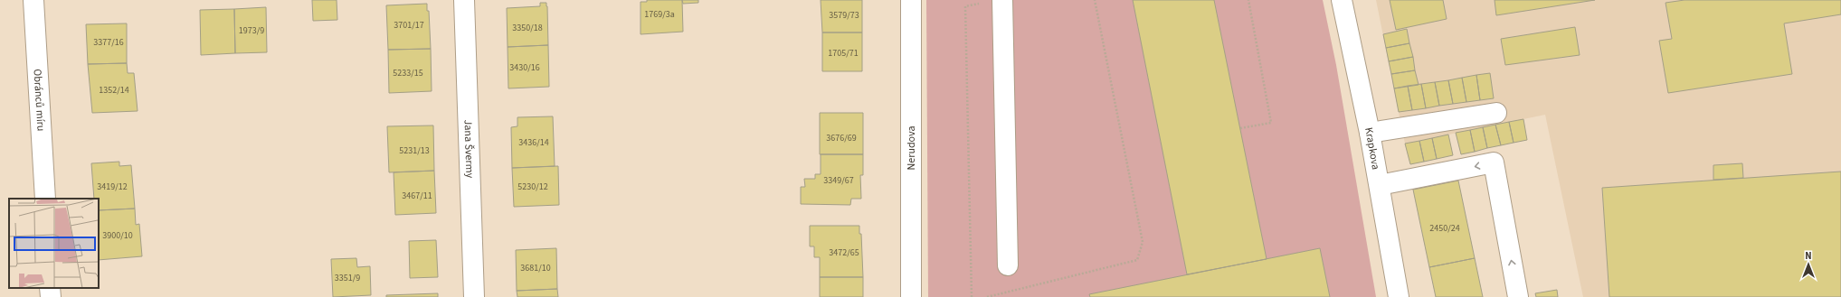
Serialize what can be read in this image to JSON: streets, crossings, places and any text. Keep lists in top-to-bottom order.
{
  "streets": {
    "street": [
      "Obránců míru",
      "Jana Švermy",
      "Nerudova",
      "Krapkova"
    ]
  },
  "house_numbers": [
    "1769/3a",
    "3579/73",
    "3701/17",
    "3350/18",
    "1973/9",
    "3377/16",
    "1705/71",
    "3430/16",
    "5233/15",
    "1352/14",
    "3676/69",
    "3436/14",
    "5231/13",
    "3349/67",
    "3419/12",
    "5230/12",
    "3467/11",
    "2450/24",
    "3900/10",
    "3472/65",
    "3681/10",
    "3351/9"
  ],
  "north": "top"
}
